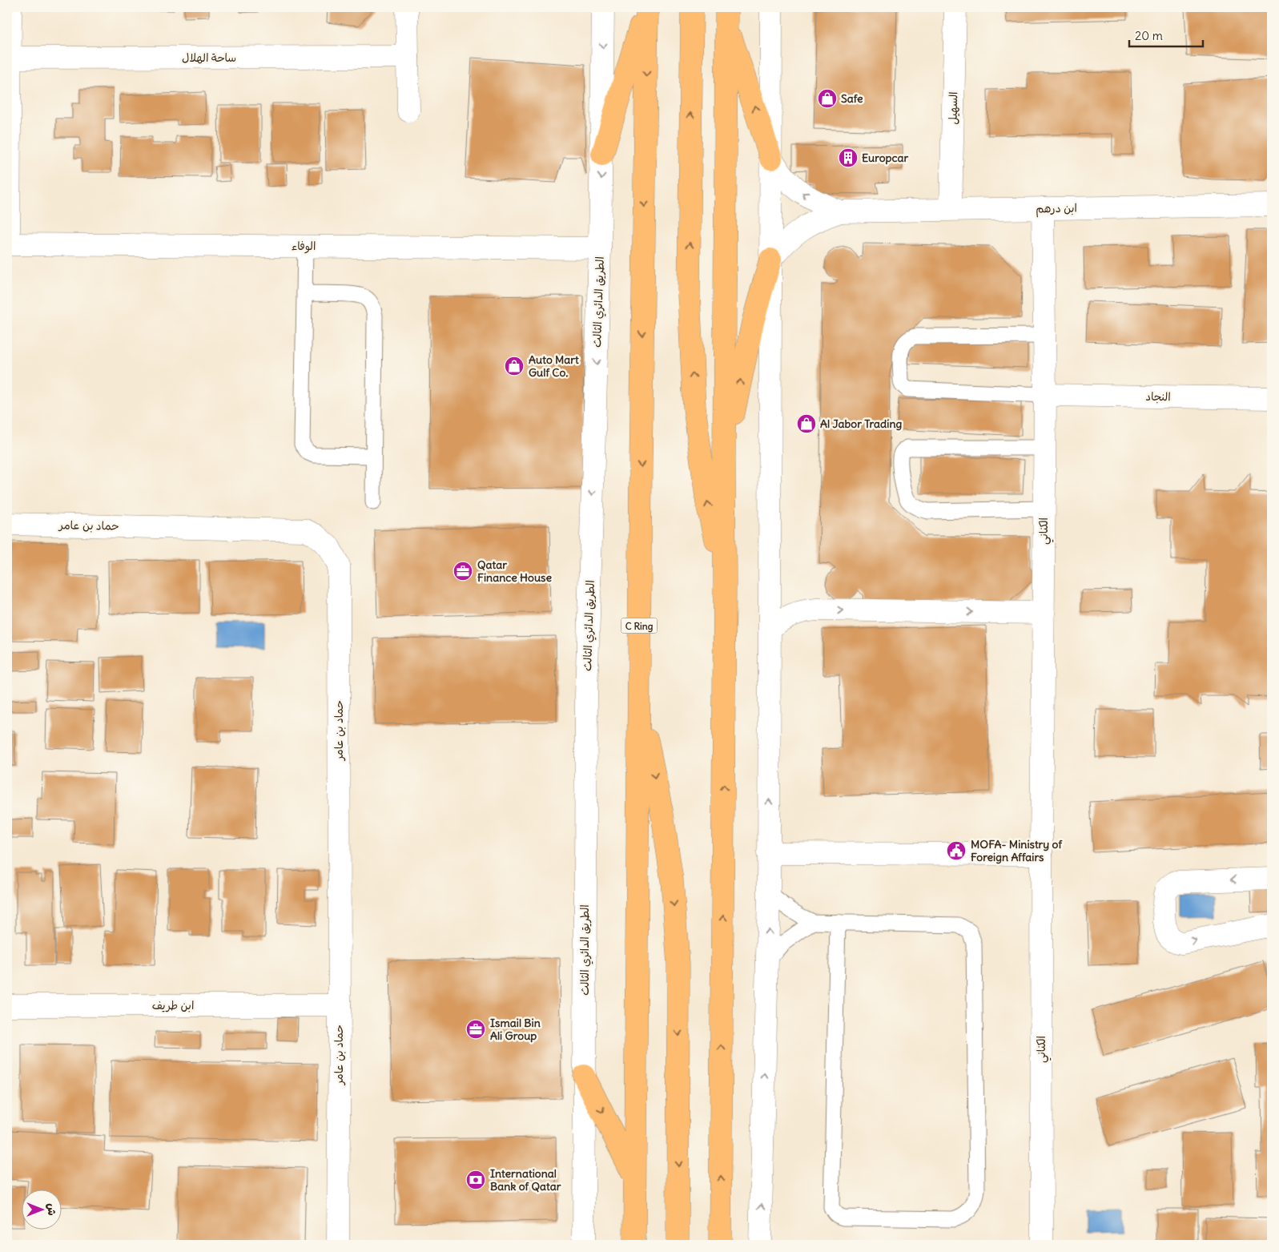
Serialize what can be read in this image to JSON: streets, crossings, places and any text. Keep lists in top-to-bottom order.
{
  "streets": {
    "highway": ["C Ring"],
    "street": [
      "ساحة الهلال",
      "السهيل",
      "ابن درهم",
      "الوفاء",
      "الطريق الدائري الثالث",
      "النجاد",
      "حماد بن عامر",
      "الكناني",
      "ابن طريف"
    ]
  },
  "crossings": [
    ["السهيل", "ابن درهم"],
    ["ابن درهم", "الكناني"],
    ["الوفاء", "الطريق الدائري الثالث"],
    ["النجاد", "الكناني"],
    ["حماد بن عامر", "ابن طريف"]
  ],
  "places": {
    "shop": ["Safe", "Auto Mart Gulf Co.", "Al Jabor Trading"],
    "building": ["Europcar"],
    "office": ["Qatar Finance House", "Ismail Bin Ali Group"],
    "public building": ["MOFA- Ministry of Foreign Affairs"],
    "bank": ["International Bank of Qatar"]
  },
  "scale_bar": "20 m",
  "north": "right"
}
